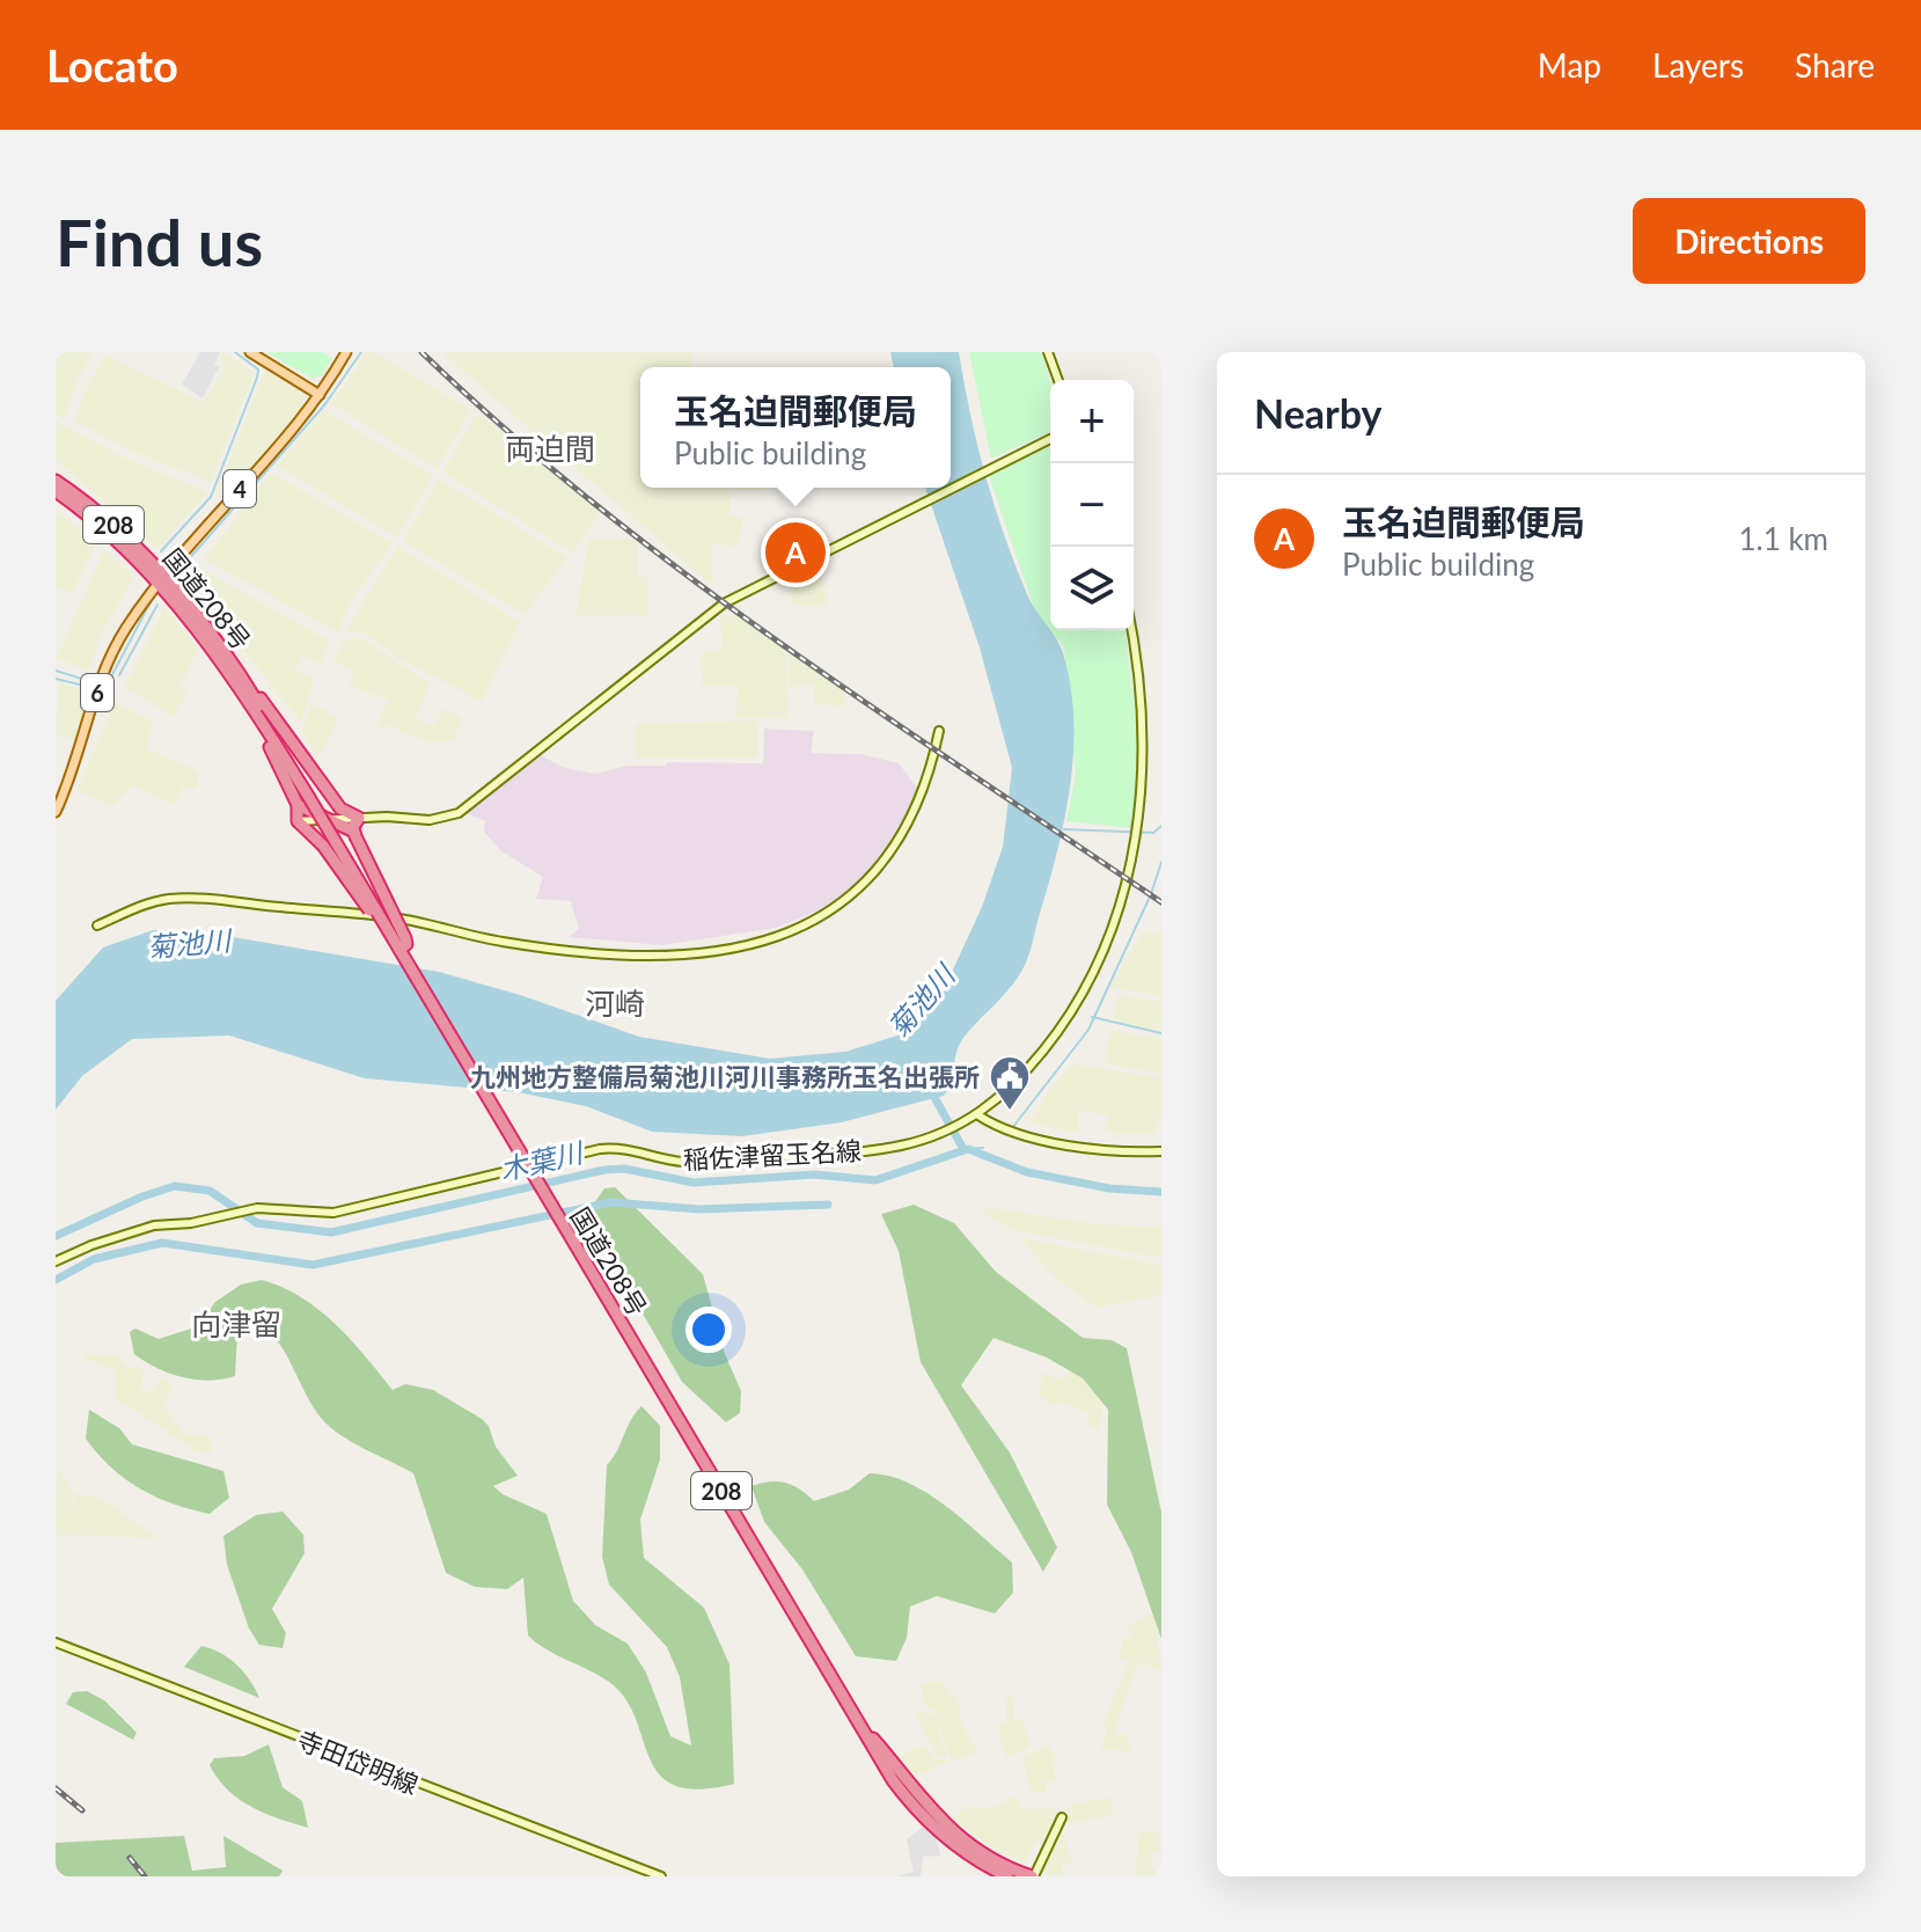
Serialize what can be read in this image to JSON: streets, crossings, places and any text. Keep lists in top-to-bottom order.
{
  "streets": {
    "highway": ["208", "国道208号"],
    "main road": [
      "4",
      "6",
      "稲佐津留玉名線",
      "寺田岱明線"
    ]
  },
  "crossings": [
    ["4", "国道208号"],
    ["4", "6"],
    ["国道208号", "6"]
  ],
  "districts": ["両迫間", "河崎", "向津留"],
  "water": ["菊池川", "木葉川"],
  "places": {
    "public building": ["九州地方整備局菊池川河川事務所玉名出張所"]
  },
  "page": {
    "header": "Locato",
    "nav": ["Map", "Layers", "Share"],
    "buttons": "Directions",
    "title": "Find us",
    "heading": "Nearby",
    "popup": ["玉名迫間郵便局", "Public building"],
    "map_buttons": ["+", "−"],
    "list": [
      {
        "mark": "A",
        "name": "玉名迫間郵便局",
        "note": "Public building",
        "value": "1.1 km"
      }
    ],
    "pins": "A"
  }
}
